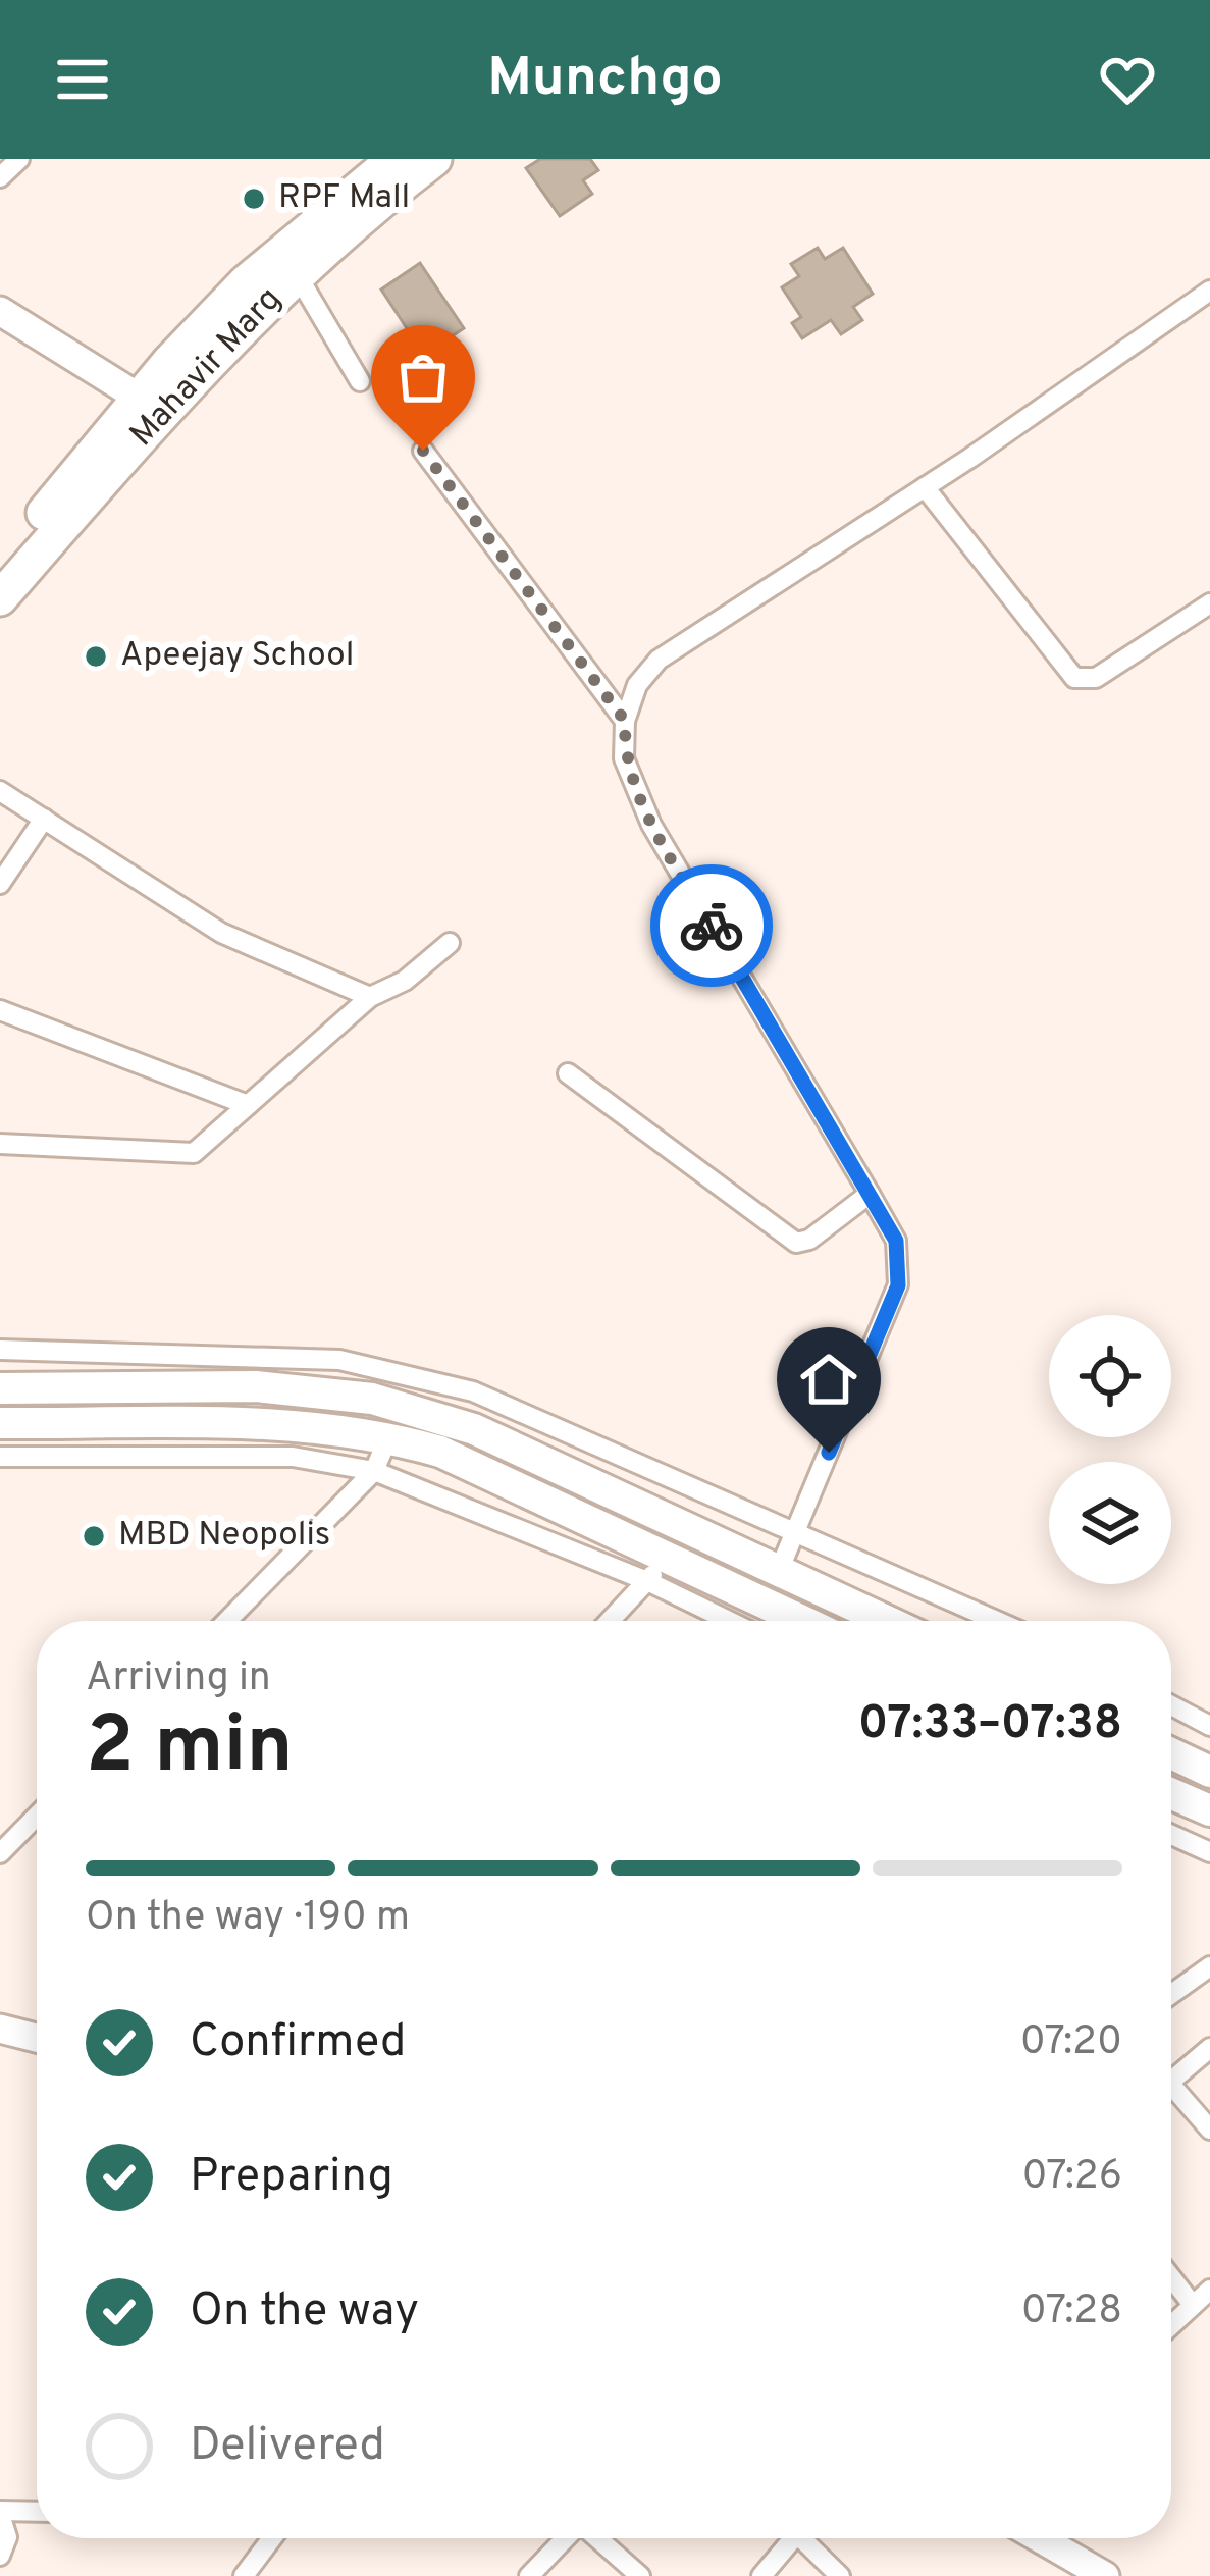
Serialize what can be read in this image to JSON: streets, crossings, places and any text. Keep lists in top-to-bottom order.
{
  "streets": {
    "highway": ["Mahavir Marg"]
  },
  "places": ["RPF Mall", "Apeejay School", "MBD Neopolis"],
  "page": {
    "header": "Munchgo",
    "heading": ["2 min", "Arriving in", "07:33–07:38"],
    "bar": "On the way · 190 m",
    "list": [
      ["Confirmed", "07:20"],
      ["Preparing", "07:26"],
      ["On the way", "07:28"],
      "Delivered"
    ]
  }
}
